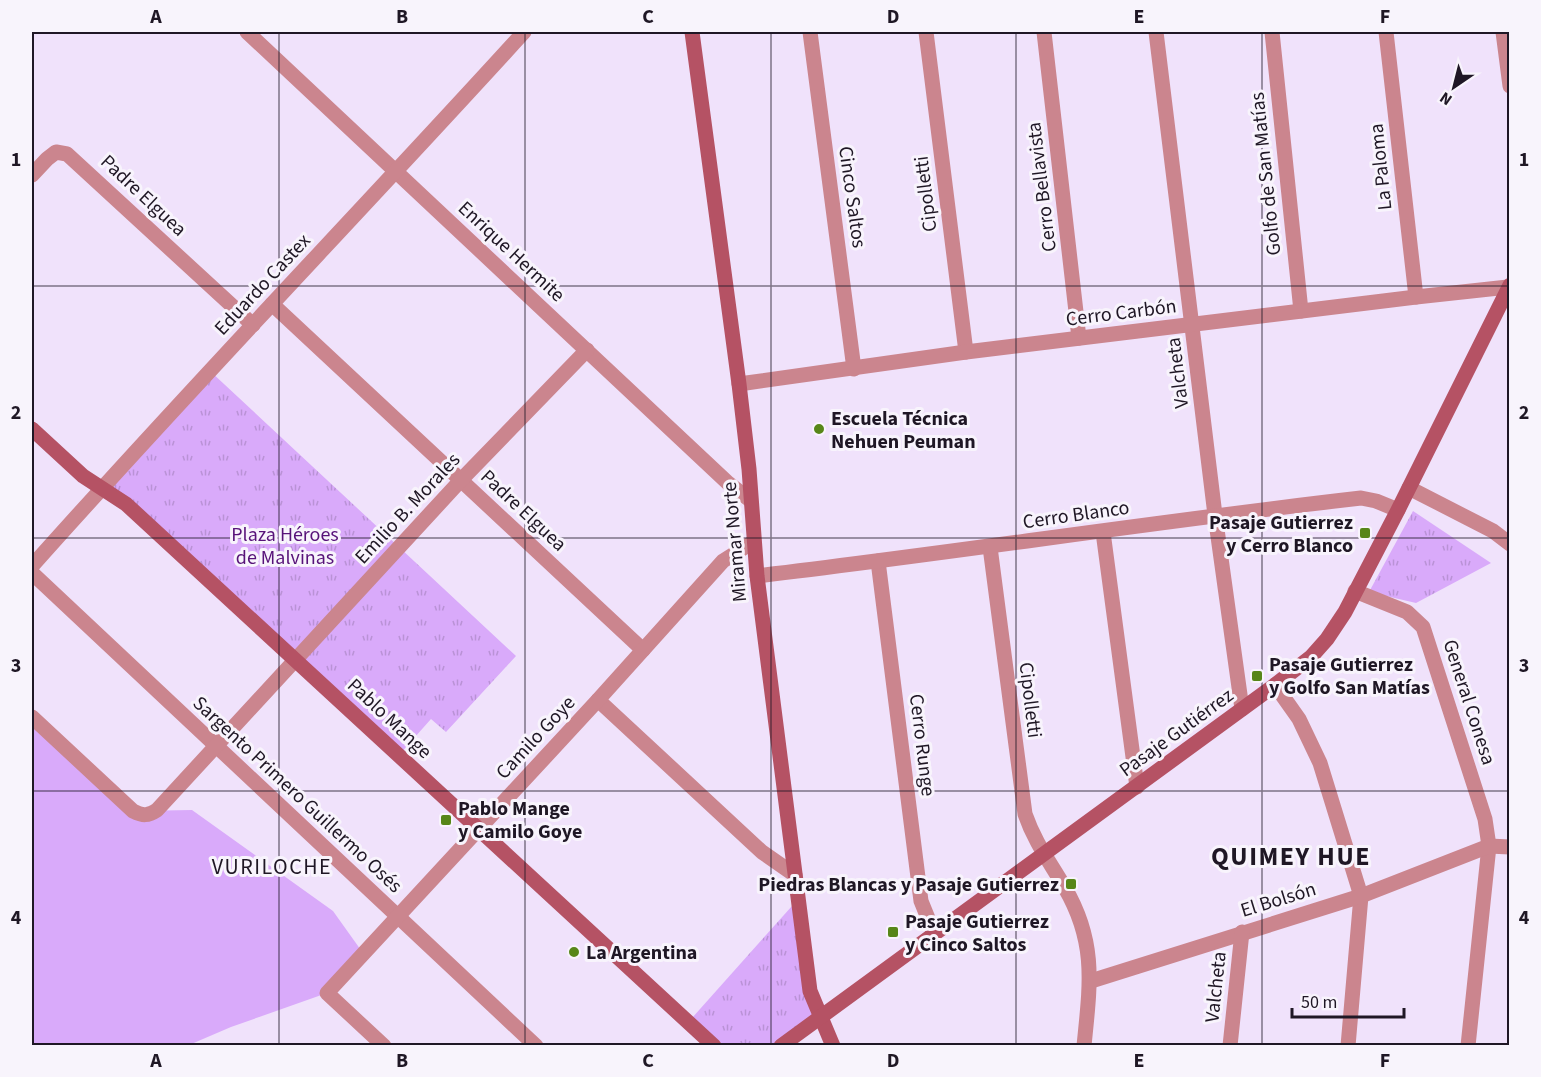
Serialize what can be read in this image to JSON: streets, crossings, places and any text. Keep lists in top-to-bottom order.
{
  "streets": {
    "street": [
      "La Paloma",
      "Golfo de San Matías",
      "Cerro Bellavista",
      "Cipolletti",
      "Padre Elguea",
      "Cinco Saltos",
      "Enrique Hermite",
      "Eduardo Castex",
      "Cerro Carbón",
      "Valcheta",
      "Emilio B. Morales",
      "Cerro Blanco",
      "Miramar Norte",
      "General Conesa",
      "Pablo Mange",
      "Pasaje Gutiérrez",
      "Camilo Goye",
      "Cerro Runge",
      "Sargento Primero Guillermo Osés",
      "El Bolsón"
    ]
  },
  "crossings": [
    ["La Paloma", "Cerro Carbón"],
    ["Golfo de San Matías", "Cerro Carbón"],
    ["Cerro Bellavista", "Cerro Carbón"],
    ["Cipolletti", "Cerro Carbón"],
    ["Cipolletti", "Cerro Blanco"],
    ["Cipolletti", "Pasaje Gutiérrez"],
    ["Cipolletti", "El Bolsón"],
    ["Padre Elguea", "Eduardo Castex"],
    ["Padre Elguea", "Emilio B. Morales"],
    ["Padre Elguea", "Camilo Goye"],
    ["Cinco Saltos", "Cerro Carbón"],
    ["Enrique Hermite", "Eduardo Castex"],
    ["Enrique Hermite", "Emilio B. Morales"],
    ["Enrique Hermite", "Miramar Norte"],
    ["Eduardo Castex", "Pablo Mange"],
    ["Cerro Carbón", "Valcheta"],
    ["Cerro Carbón", "Miramar Norte"],
    ["Cerro Carbón", "Pasaje Gutiérrez"],
    ["Valcheta", "Cerro Blanco"],
    ["Valcheta", "Pasaje Gutiérrez"],
    ["Valcheta", "El Bolsón"],
    ["Emilio B. Morales", "Pablo Mange"],
    ["Emilio B. Morales", "Sargento Primero Guillermo Osés"],
    ["Cerro Blanco", "Miramar Norte"],
    ["Cerro Blanco", "Pasaje Gutiérrez"],
    ["Cerro Blanco", "Cerro Runge"],
    ["Miramar Norte", "Pasaje Gutiérrez"],
    ["Miramar Norte", "Camilo Goye"],
    ["General Conesa", "Pasaje Gutiérrez"],
    ["General Conesa", "El Bolsón"],
    ["Pablo Mange", "Camilo Goye"],
    ["Pasaje Gutiérrez", "Cerro Runge"],
    ["Camilo Goye", "Sargento Primero Guillermo Osés"]
  ],
  "districts": ["QUIMEY HUE", "VURILOCHE"],
  "parks": ["Plaza Héroes de Malvinas"],
  "places": {
    "other": ["Escuela Técnica Nehuen Peuman", "La Argentina"],
    "transit": [
      "Pasaje Gutierrez y Cerro Blanco",
      "Pasaje Gutierrez y Golfo San Matías",
      "Pablo Mange y Camilo Goye",
      "Piedras Blancas y Pasaje Gutierrez",
      "Pasaje Gutierrez y Cinco Saltos"
    ]
  },
  "scale_bar": "50 m",
  "north": "bottom left",
  "grid": {
    "columns": [
      "A",
      "B",
      "C",
      "D",
      "E",
      "F"
    ],
    "rows": [
      "1",
      "2",
      "3",
      "4"
    ]
  }
}
